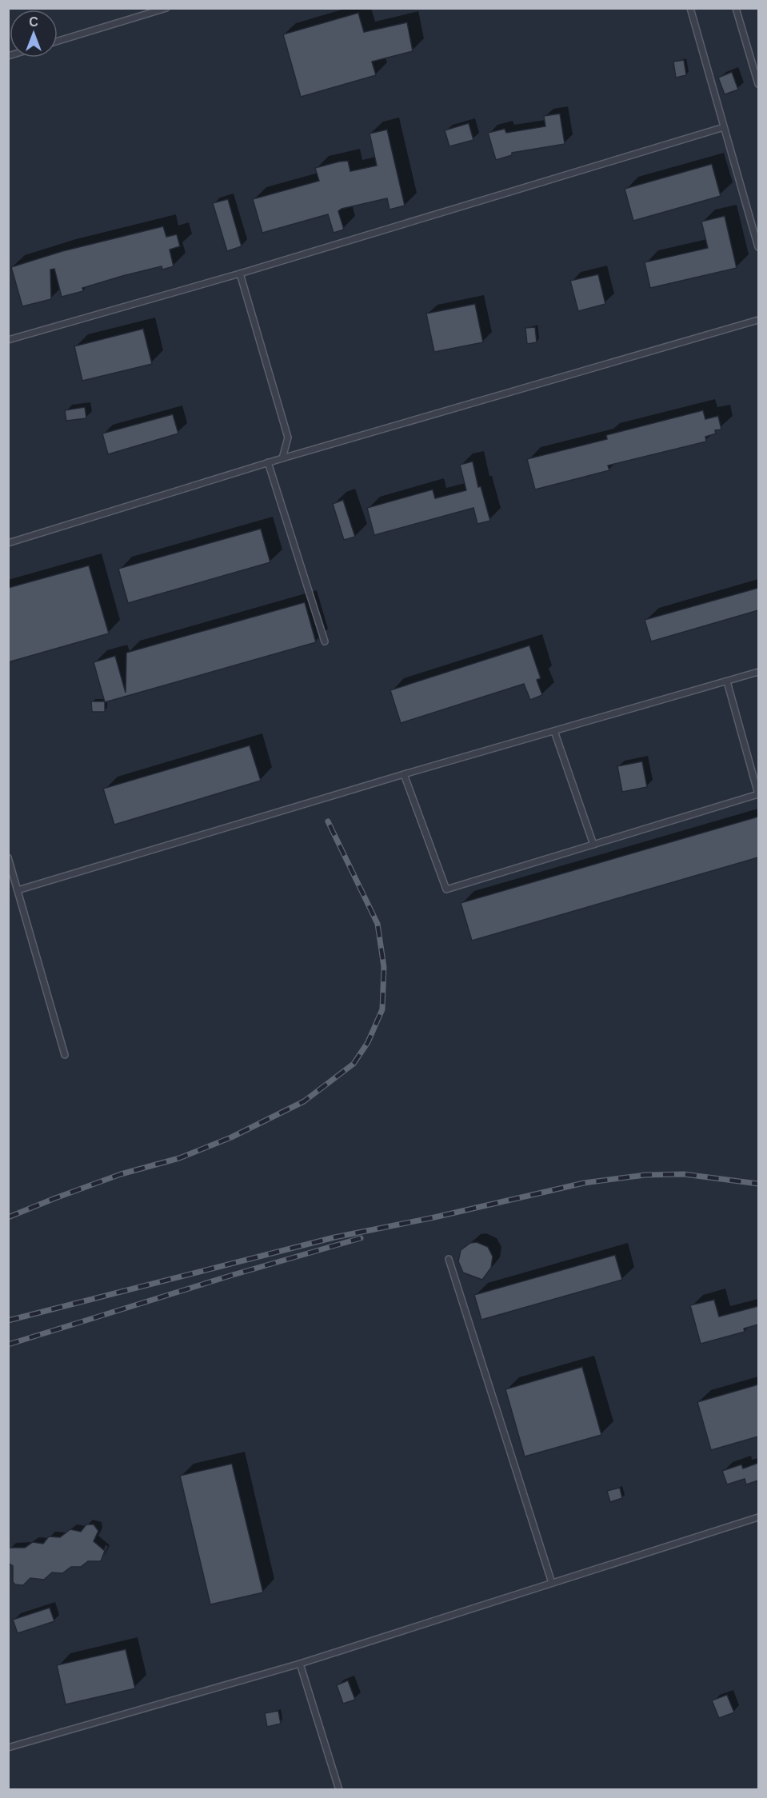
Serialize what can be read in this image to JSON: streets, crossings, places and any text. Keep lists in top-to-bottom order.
{
  "north": "top"
}
